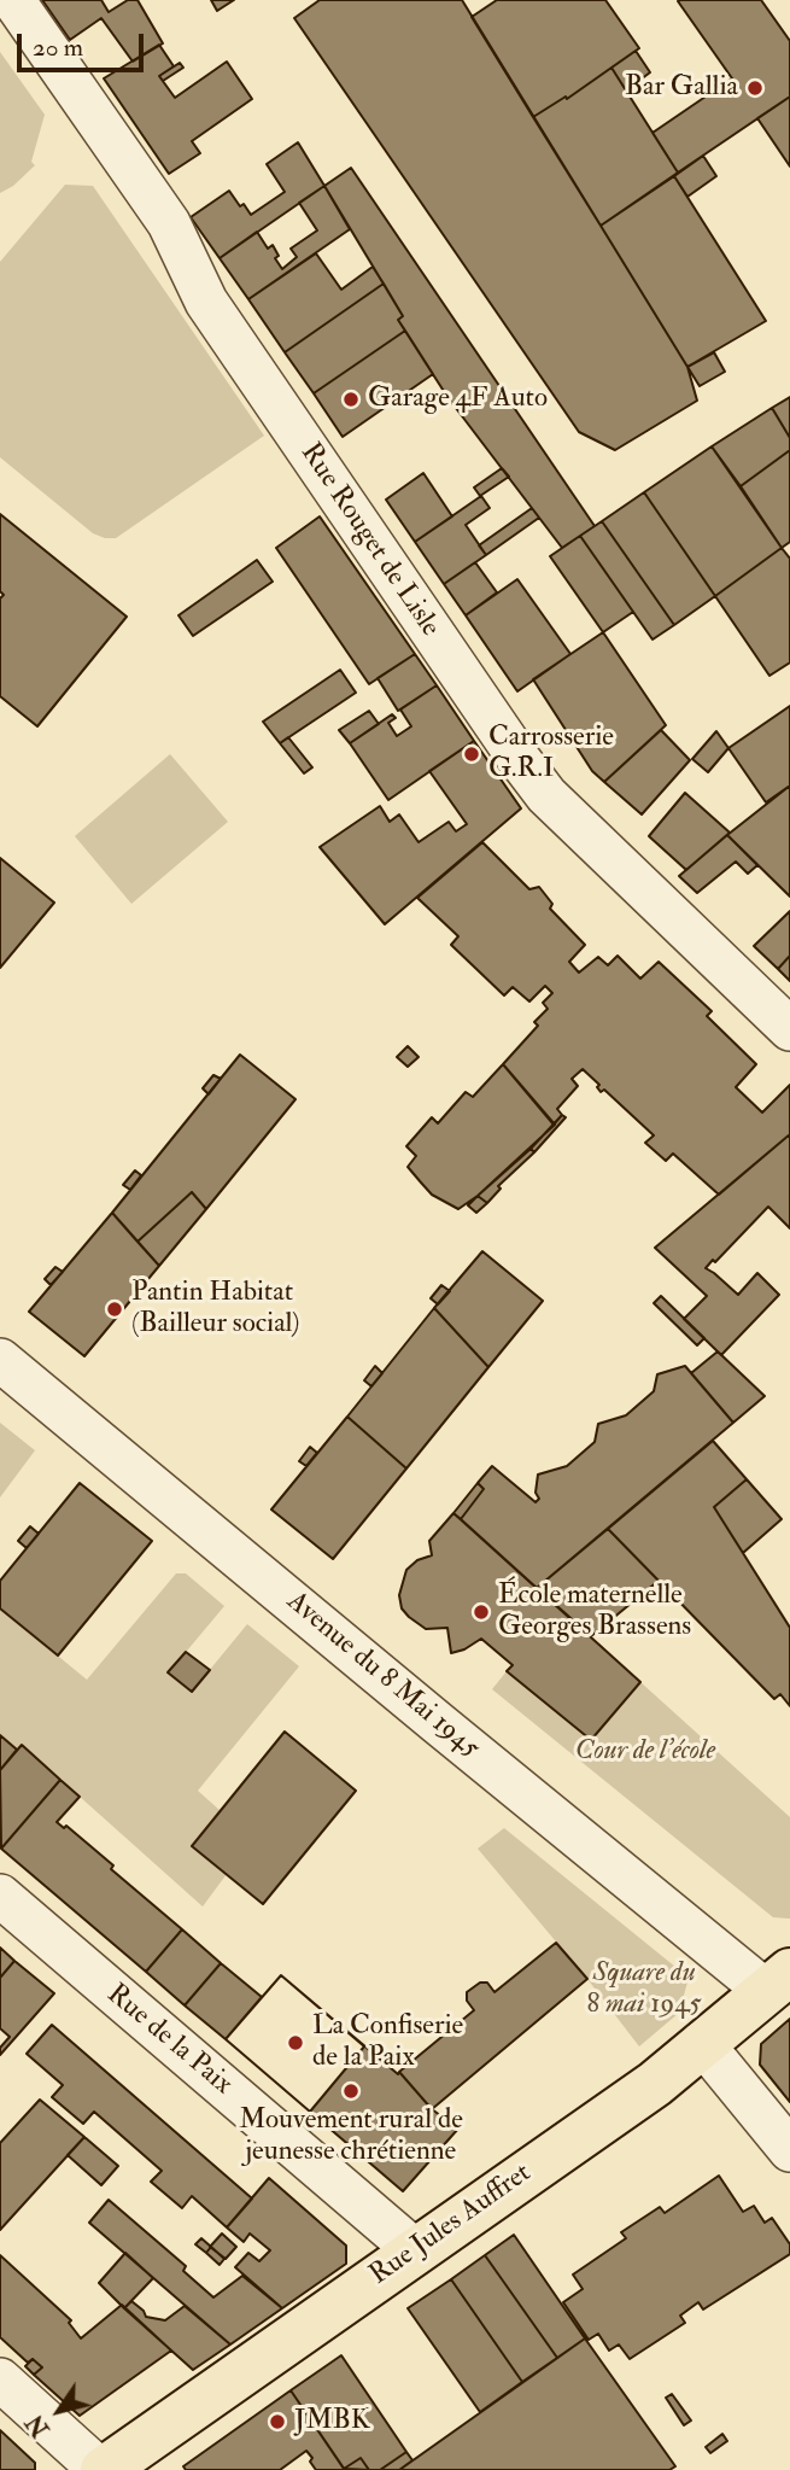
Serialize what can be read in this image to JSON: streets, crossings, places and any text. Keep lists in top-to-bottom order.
{
  "streets": {
    "main road": ["Rue Jules Auffret"],
    "street": ["Rue Rouget de Lisle", "Avenue du 8 Mai 1945", "Rue de la Paix"]
  },
  "crossings": [
    ["Avenue du 8 Mai 1945", "Rue Jules Auffret"],
    ["Rue de la Paix", "Rue Jules Auffret"]
  ],
  "parks": ["Cour de l'école", "Square du 8 mai 1945"],
  "places": [
    "Bar Gallia",
    "Garage 4F Auto",
    "Carrosserie G.R.I",
    "Pantin Habitat (Bailleur social)",
    "École maternelle Georges Brassens",
    "La Confiserie de la Paix",
    "Mouvement rural de jeunesse chrétienne",
    "JMBK"
  ],
  "scale_bar": "20 m",
  "north": "bottom left"
}
